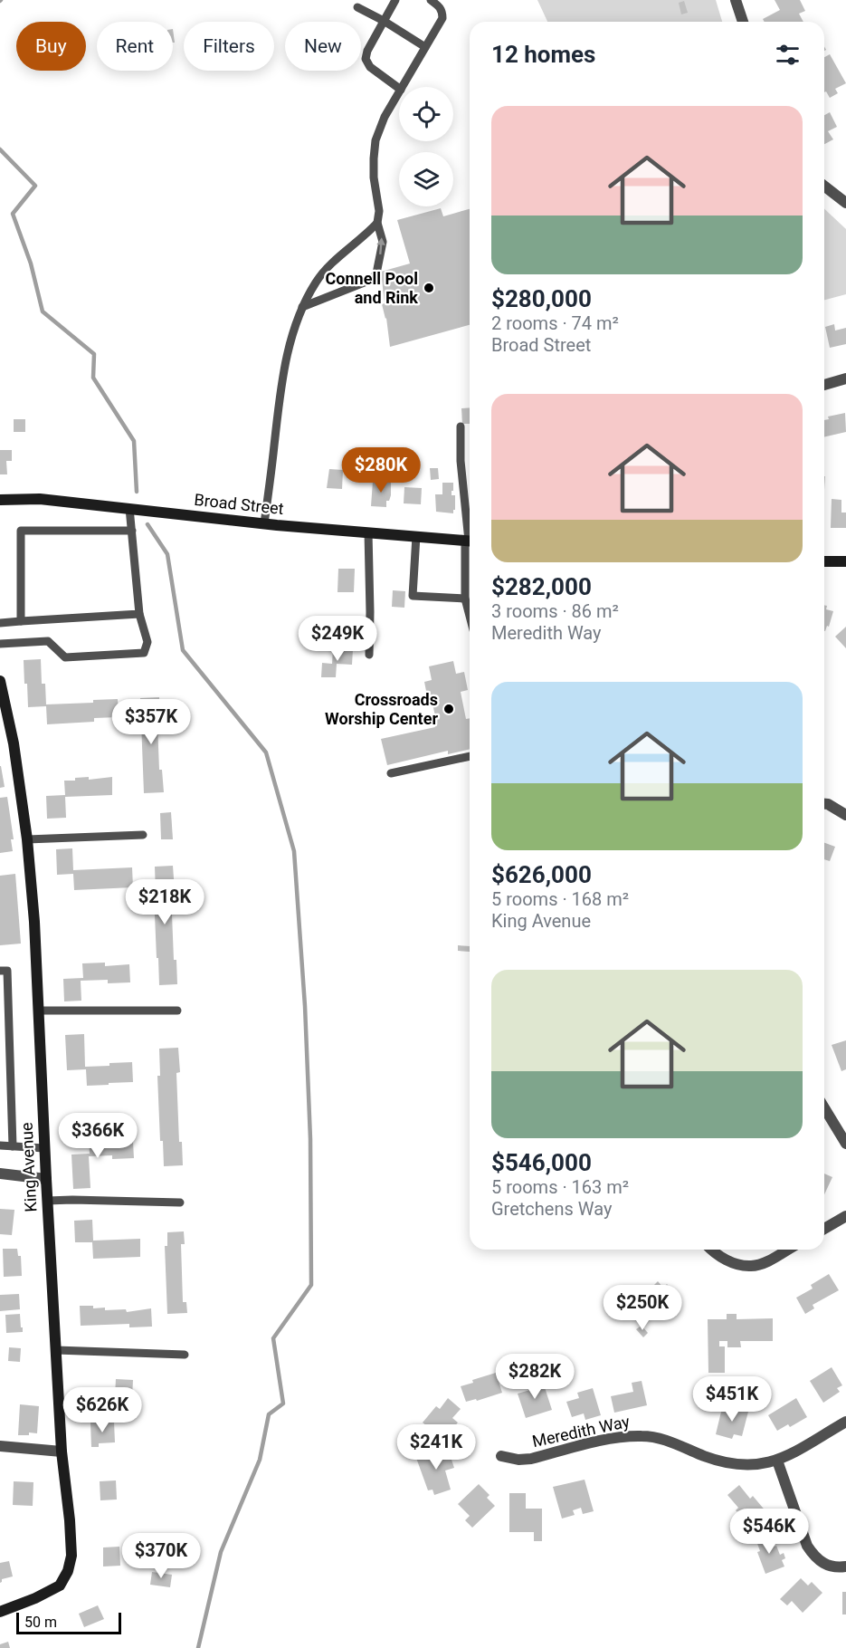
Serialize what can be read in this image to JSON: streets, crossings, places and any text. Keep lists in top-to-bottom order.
{
  "streets": {
    "street": ["Broad Street", "King Avenue", "Meredith Way"]
  },
  "places": ["Connell Pool and Rink", "Crossroads Worship Center"],
  "scale_bar": "50 m",
  "page": {
    "chip": [
      "Buy",
      "Rent",
      "Filters",
      "New"
    ],
    "heading": "12 homes",
    "list": [
      {
        "name": "$280,000",
        "note": "2 rooms · 74 m² · Broad Street"
      },
      {
        "name": "$282,000",
        "note": "3 rooms · 86 m² · Meredith Way"
      },
      {
        "name": "$626,000",
        "note": "5 rooms · 168 m² · King Avenue"
      },
      {
        "name": "$546,000",
        "note": "5 rooms · 163 m² · Gretchens Way"
      }
    ],
    "price": [
      "$280K",
      "$249K",
      "$357K",
      "$218K",
      "$366K",
      "$250K",
      "$282K",
      "$451K",
      "$626K",
      "$241K",
      "$546K",
      "$370K"
    ],
    "scale": "50 m"
  }
}
